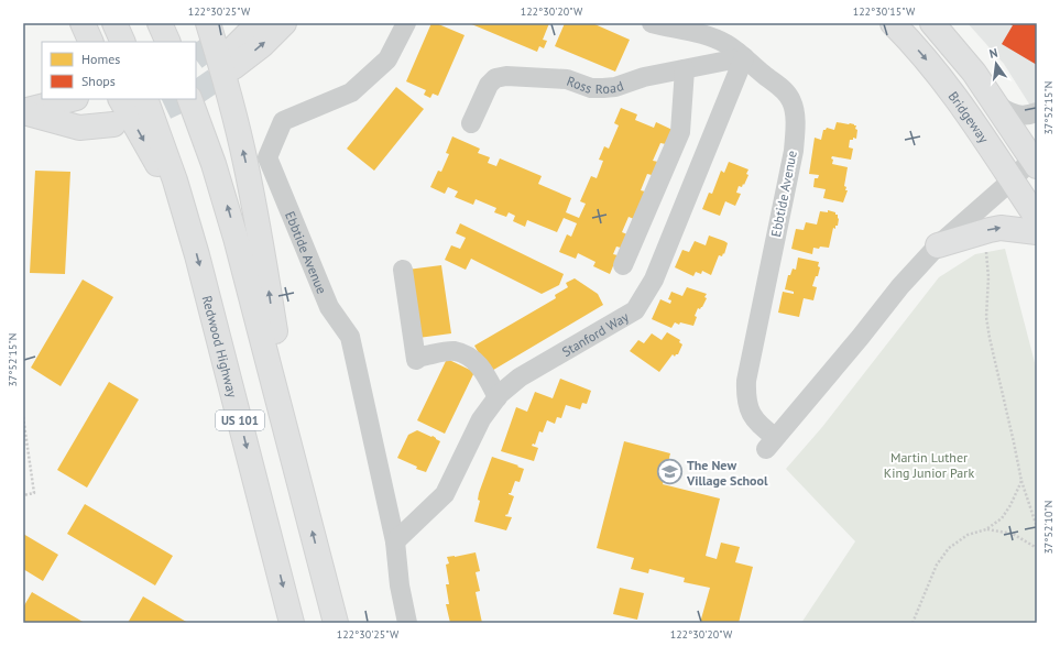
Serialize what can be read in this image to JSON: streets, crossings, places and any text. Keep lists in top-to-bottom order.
{
  "streets": {
    "main road": ["Bridgeway", "Redwood Highway", "US 101"],
    "street": ["Ross Road", "Ebbtide Avenue", "Stanford Way"]
  },
  "crossings": [
    ["Ross Road", "Ebbtide Avenue"],
    ["Ross Road", "Stanford Way"],
    ["Bridgeway", "Ebbtide Avenue"],
    ["Ebbtide Avenue", "Stanford Way"]
  ],
  "parks": ["Martin Luther King Junior Park"],
  "places": {
    "school or university": ["The New Village School"]
  },
  "legend": ["Homes", "Shops"],
  "north": "top",
  "coordinates": [
    "122°30'25\"W",
    "122°30'20\"W",
    "122°30'15\"W",
    "37°52'15\"N",
    "37°52'10\"N"
  ]
}
